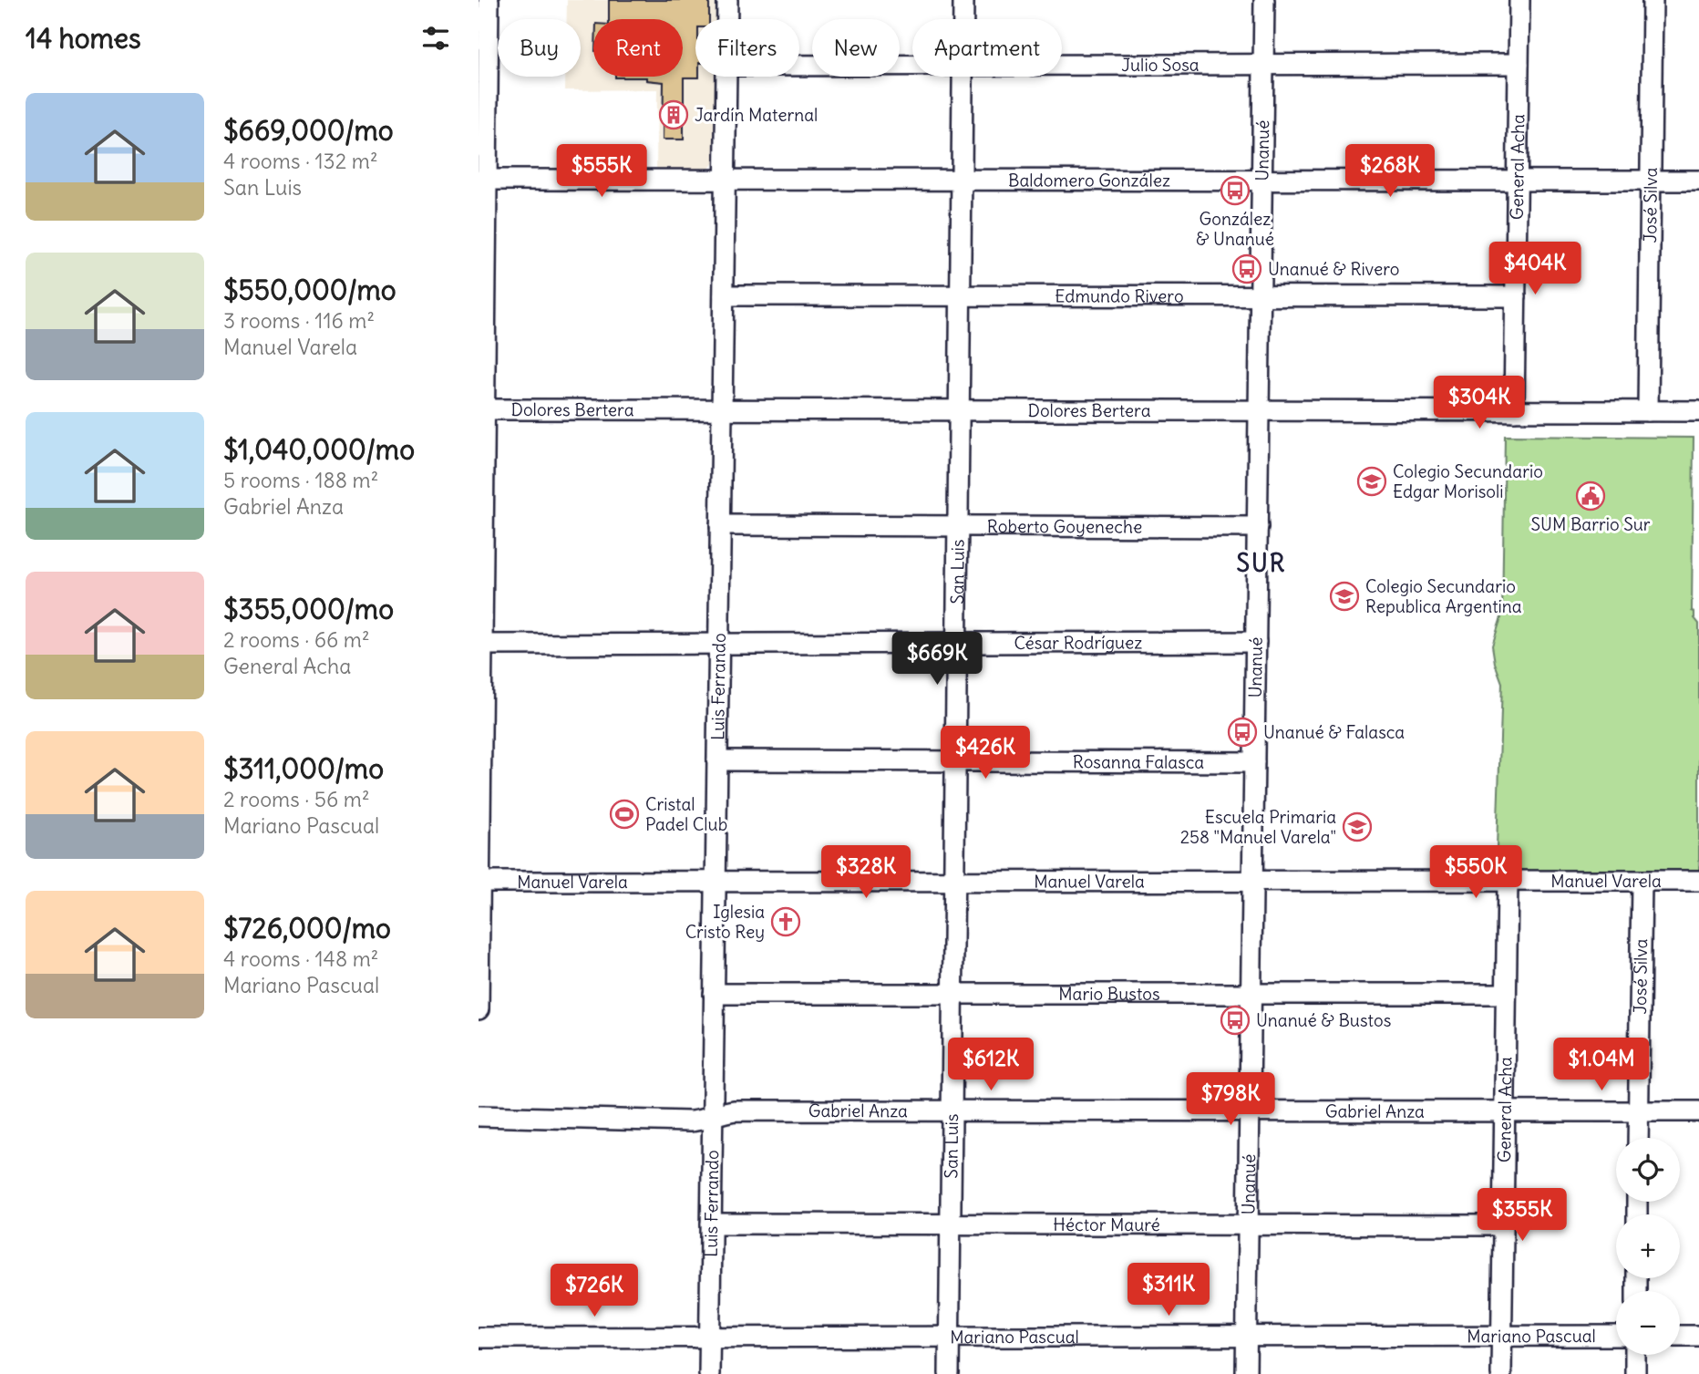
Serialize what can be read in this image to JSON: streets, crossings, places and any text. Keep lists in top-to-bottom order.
{
  "streets": {
    "street": [
      "Julio Sosa",
      "Unanué",
      "General Acha",
      "Baldomero González",
      "José Silva",
      "Edmundo Rivero",
      "Dolores Bertera",
      "Roberto Goyeneche",
      "San Luis",
      "César Rodríguez",
      "Luis Ferrando",
      "Rosanna Falasca",
      "Manuel Varela",
      "Mario Bustos",
      "Gabriel Anza",
      "Héctor Mauré",
      "Mariano Pascual"
    ]
  },
  "crossings": [
    ["Julio Sosa", "Unanué"],
    ["Julio Sosa", "General Acha"],
    ["Unanué", "Baldomero González"],
    ["Unanué", "Edmundo Rivero"],
    ["Unanué", "Dolores Bertera"],
    ["Unanué", "Roberto Goyeneche"],
    ["Unanué", "César Rodríguez"],
    ["Unanué", "Rosanna Falasca"],
    ["Unanué", "Manuel Varela"],
    ["Unanué", "Mario Bustos"],
    ["Unanué", "Gabriel Anza"],
    ["Unanué", "Héctor Mauré"],
    ["Unanué", "Mariano Pascual"],
    ["General Acha", "Baldomero González"],
    ["General Acha", "Edmundo Rivero"],
    ["General Acha", "Dolores Bertera"],
    ["General Acha", "Manuel Varela"],
    ["General Acha", "Mario Bustos"],
    ["General Acha", "Gabriel Anza"],
    ["General Acha", "Héctor Mauré"],
    ["General Acha", "Mariano Pascual"],
    ["Baldomero González", "José Silva"],
    ["Baldomero González", "San Luis"],
    ["Baldomero González", "Luis Ferrando"],
    ["José Silva", "Dolores Bertera"],
    ["José Silva", "Manuel Varela"],
    ["José Silva", "Gabriel Anza"],
    ["Edmundo Rivero", "San Luis"],
    ["Edmundo Rivero", "Luis Ferrando"],
    ["Dolores Bertera", "San Luis"],
    ["Dolores Bertera", "Luis Ferrando"],
    ["Roberto Goyeneche", "San Luis"],
    ["Roberto Goyeneche", "Luis Ferrando"],
    ["San Luis", "César Rodríguez"],
    ["San Luis", "Rosanna Falasca"],
    ["San Luis", "Manuel Varela"],
    ["San Luis", "Mario Bustos"],
    ["San Luis", "Gabriel Anza"],
    ["San Luis", "Héctor Mauré"],
    ["San Luis", "Mariano Pascual"],
    ["César Rodríguez", "Luis Ferrando"],
    ["Luis Ferrando", "Rosanna Falasca"],
    ["Luis Ferrando", "Manuel Varela"],
    ["Luis Ferrando", "Mario Bustos"],
    ["Luis Ferrando", "Gabriel Anza"],
    ["Luis Ferrando", "Héctor Mauré"],
    ["Luis Ferrando", "Mariano Pascual"]
  ],
  "districts": ["SUR"],
  "places": {
    "building": ["Jardín Maternal"],
    "bus stop": [
      "González & Unanué",
      "Unanué & Rivero",
      "Unanué & Falasca",
      "Unanué & Bustos"
    ],
    "school or university": ["Colegio Secundario Edgar Morisoli", "Colegio Secundario Republica Argentina", "Escuela Primaria 258 \"Manuel Varela\""],
    "public building": ["SUM Barrio Sur"],
    "sports": ["Cristal Padel Club"],
    "church": ["Iglesia Cristo Rey"]
  },
  "page": {
    "heading": "14 homes",
    "chip": [
      "Buy",
      "Rent",
      "Filters",
      "New",
      "Apartment"
    ],
    "list": [
      {
        "name": "$669,000/mo",
        "note": "4 rooms · 132 m² · San Luis"
      },
      {
        "name": "$550,000/mo",
        "note": "3 rooms · 116 m² · Manuel Varela"
      },
      {
        "name": "$1,040,000/mo",
        "note": "5 rooms · 188 m² · Gabriel Anza"
      },
      {
        "name": "$355,000/mo",
        "note": "2 rooms · 66 m² · General Acha"
      },
      {
        "name": "$311,000/mo",
        "note": "2 rooms · 56 m² · Mariano Pascual"
      },
      {
        "name": "$726,000/mo",
        "note": "4 rooms · 148 m² · Mariano Pascual"
      }
    ],
    "price": [
      "$555K",
      "$268K",
      "$404K",
      "$304K",
      "$669K",
      "$426K",
      "$328K",
      "$550K",
      "$612K",
      "$1.04M",
      "$798K",
      "$355K",
      "$311K",
      "$726K"
    ],
    "map_buttons": ["+", "−"]
  }
}
